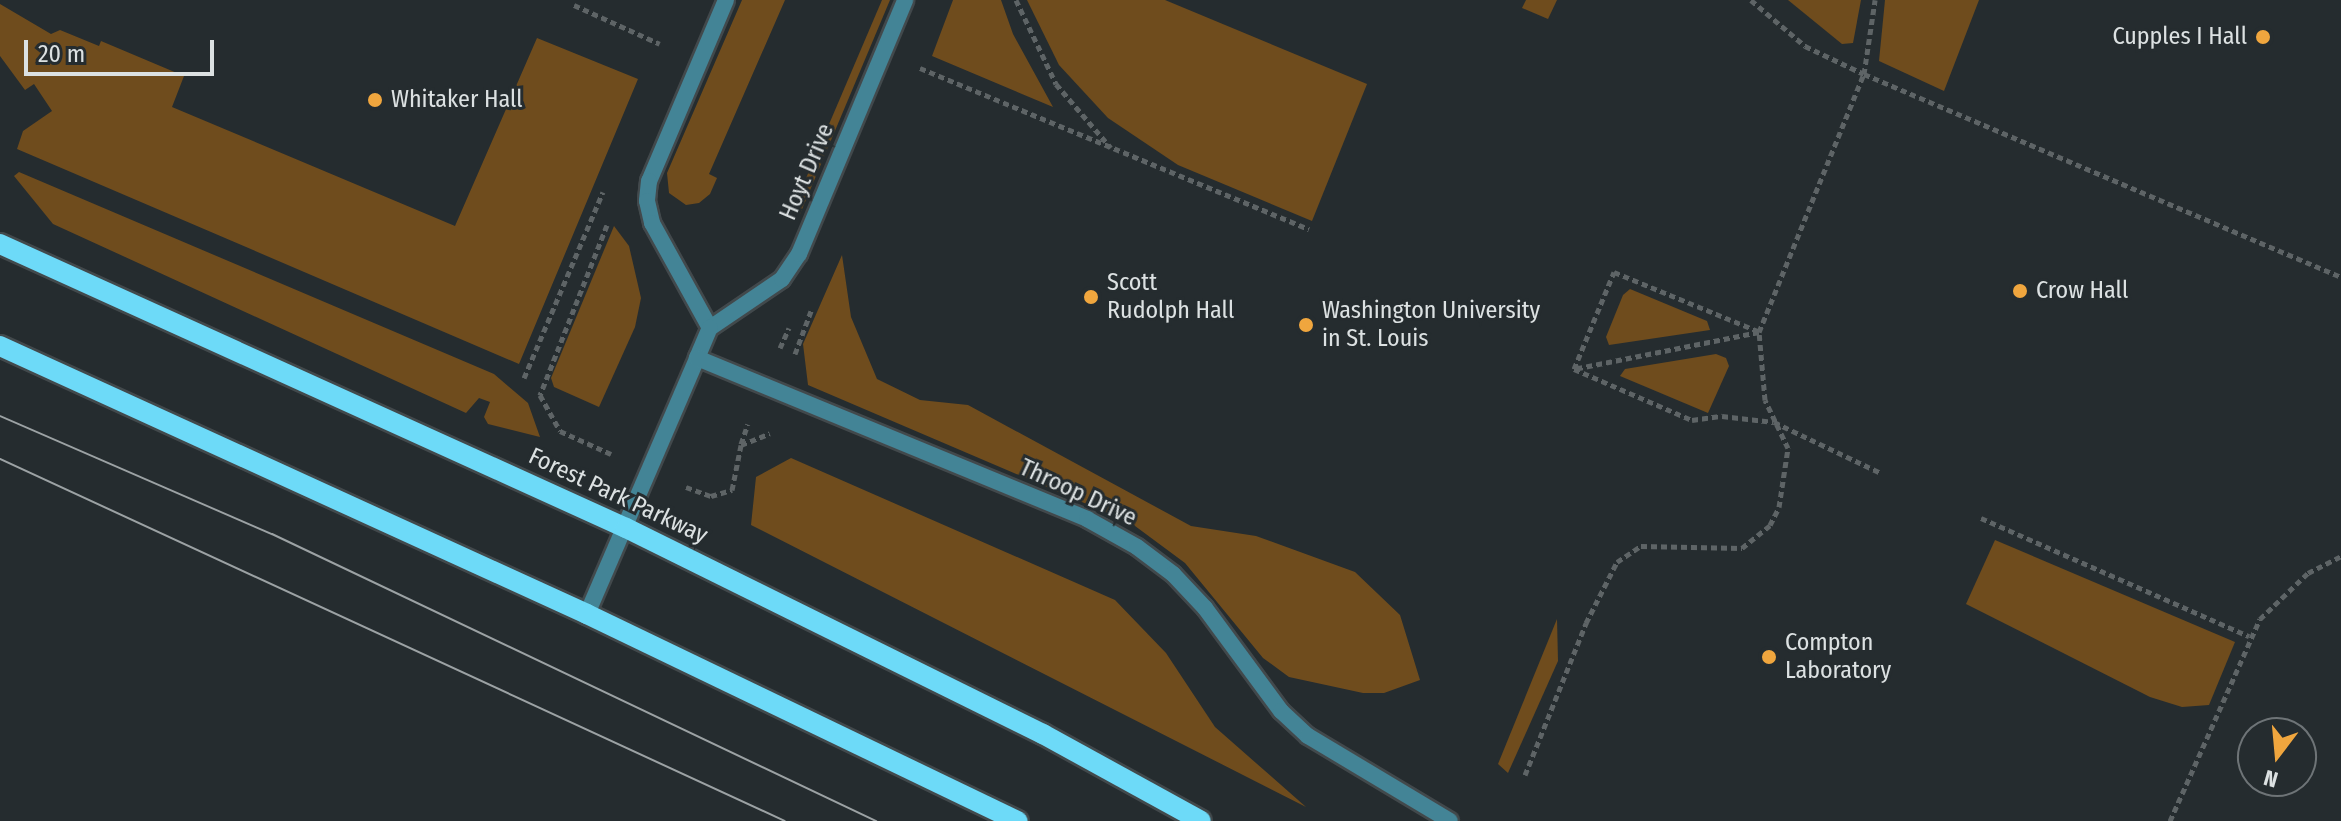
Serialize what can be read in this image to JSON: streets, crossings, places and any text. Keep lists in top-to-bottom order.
{
  "streets": {
    "main road": ["Forest Park Parkway"],
    "street": ["Hoyt Drive", "Throop Drive"]
  },
  "places": [
    "Cupples I Hall",
    "Whitaker Hall",
    "Crow Hall",
    "Scott Rudolph Hall",
    "Washington University in St. Louis",
    "Compton Laboratory"
  ],
  "scale_bar": "20 m",
  "north": "bottom"
}
